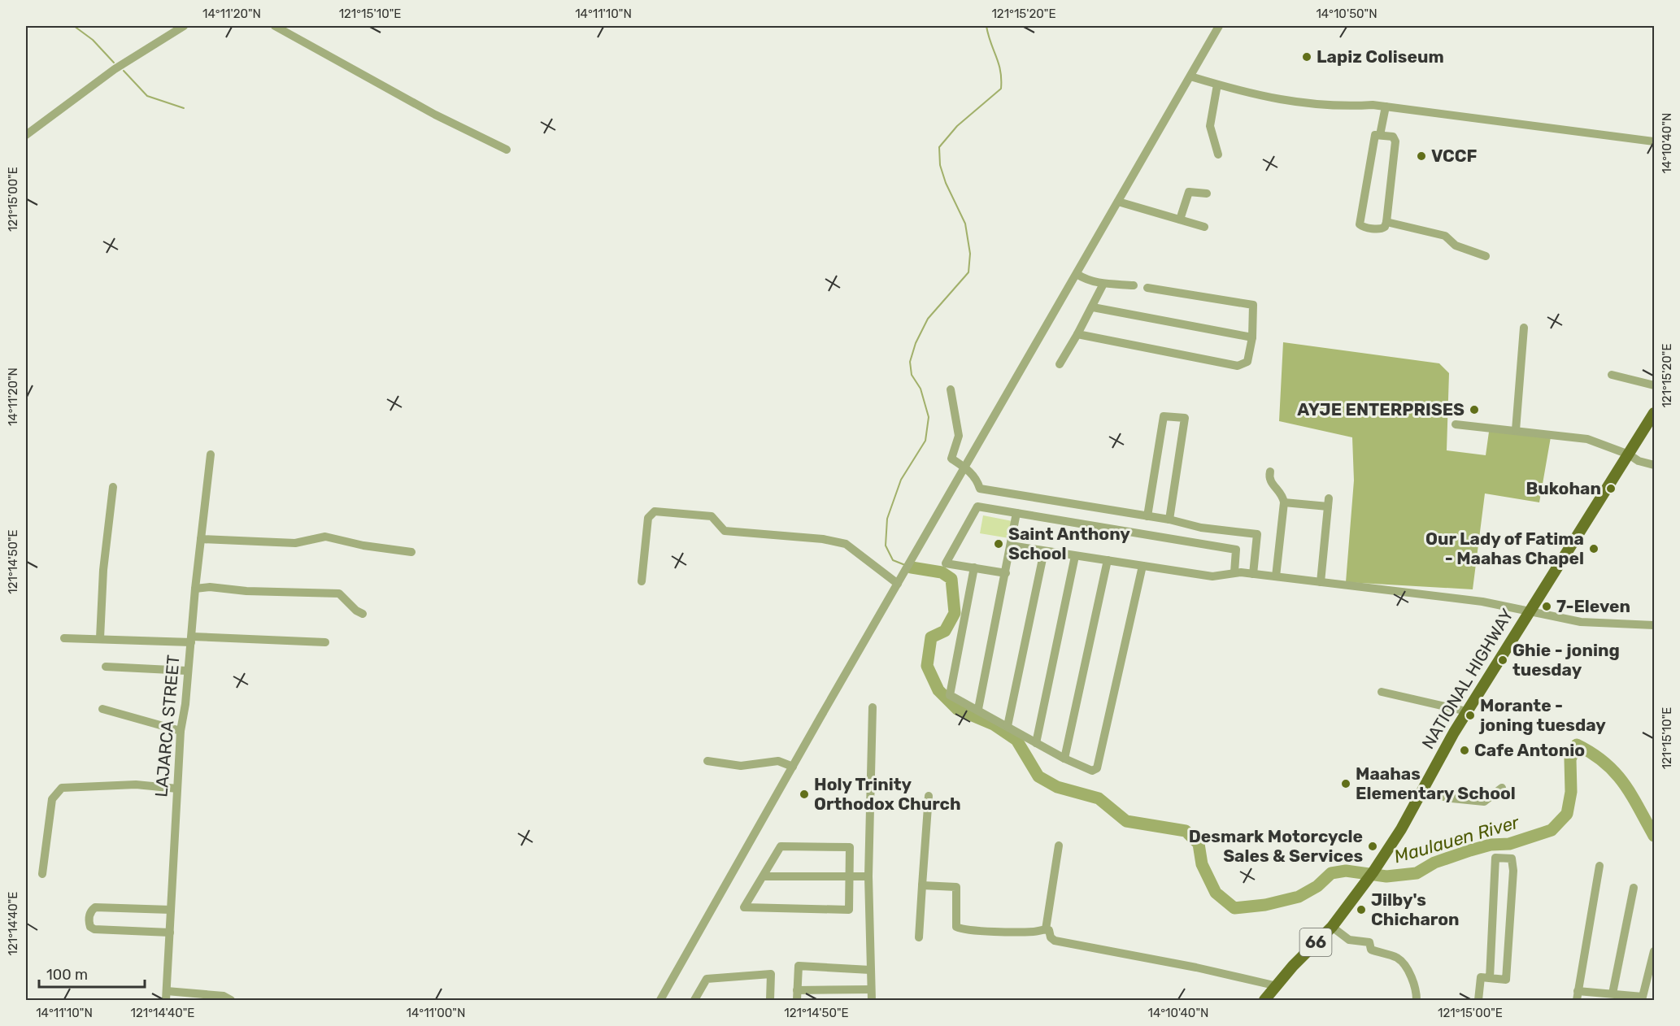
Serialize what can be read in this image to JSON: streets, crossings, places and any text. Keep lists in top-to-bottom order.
{
  "streets": {
    "main road": ["NATIONAL HIGHWAY", "66"],
    "street": ["LAJARCA STREET"]
  },
  "water": ["Maulauen River"],
  "places": [
    "Lapiz Coliseum",
    "VCCF",
    "AYJE ENTERPRISES",
    "Bukohan",
    "Saint Anthony School",
    "Our Lady of Fatima - Maahas Chapel",
    "7-Eleven",
    "Ghie - joning tuesday",
    "Morante - joning tuesday",
    "Cafe Antonio",
    "Maahas Elementary School",
    "Holy Trinity Orthodox Church",
    "Desmark Motorcycle Sales & Services",
    "Jilby's Chicharon"
  ],
  "scale_bar": "100 m",
  "coordinates": [
    "14°11'20\"N",
    "121°15'10\"E",
    "14°11'10\"N",
    "121°15'20\"E",
    "14°10'50\"N",
    "14°10'40\"N",
    "121°15'00\"E",
    "121°14'50\"E",
    "121°14'40\"E",
    "14°11'00\"N"
  ]
}
